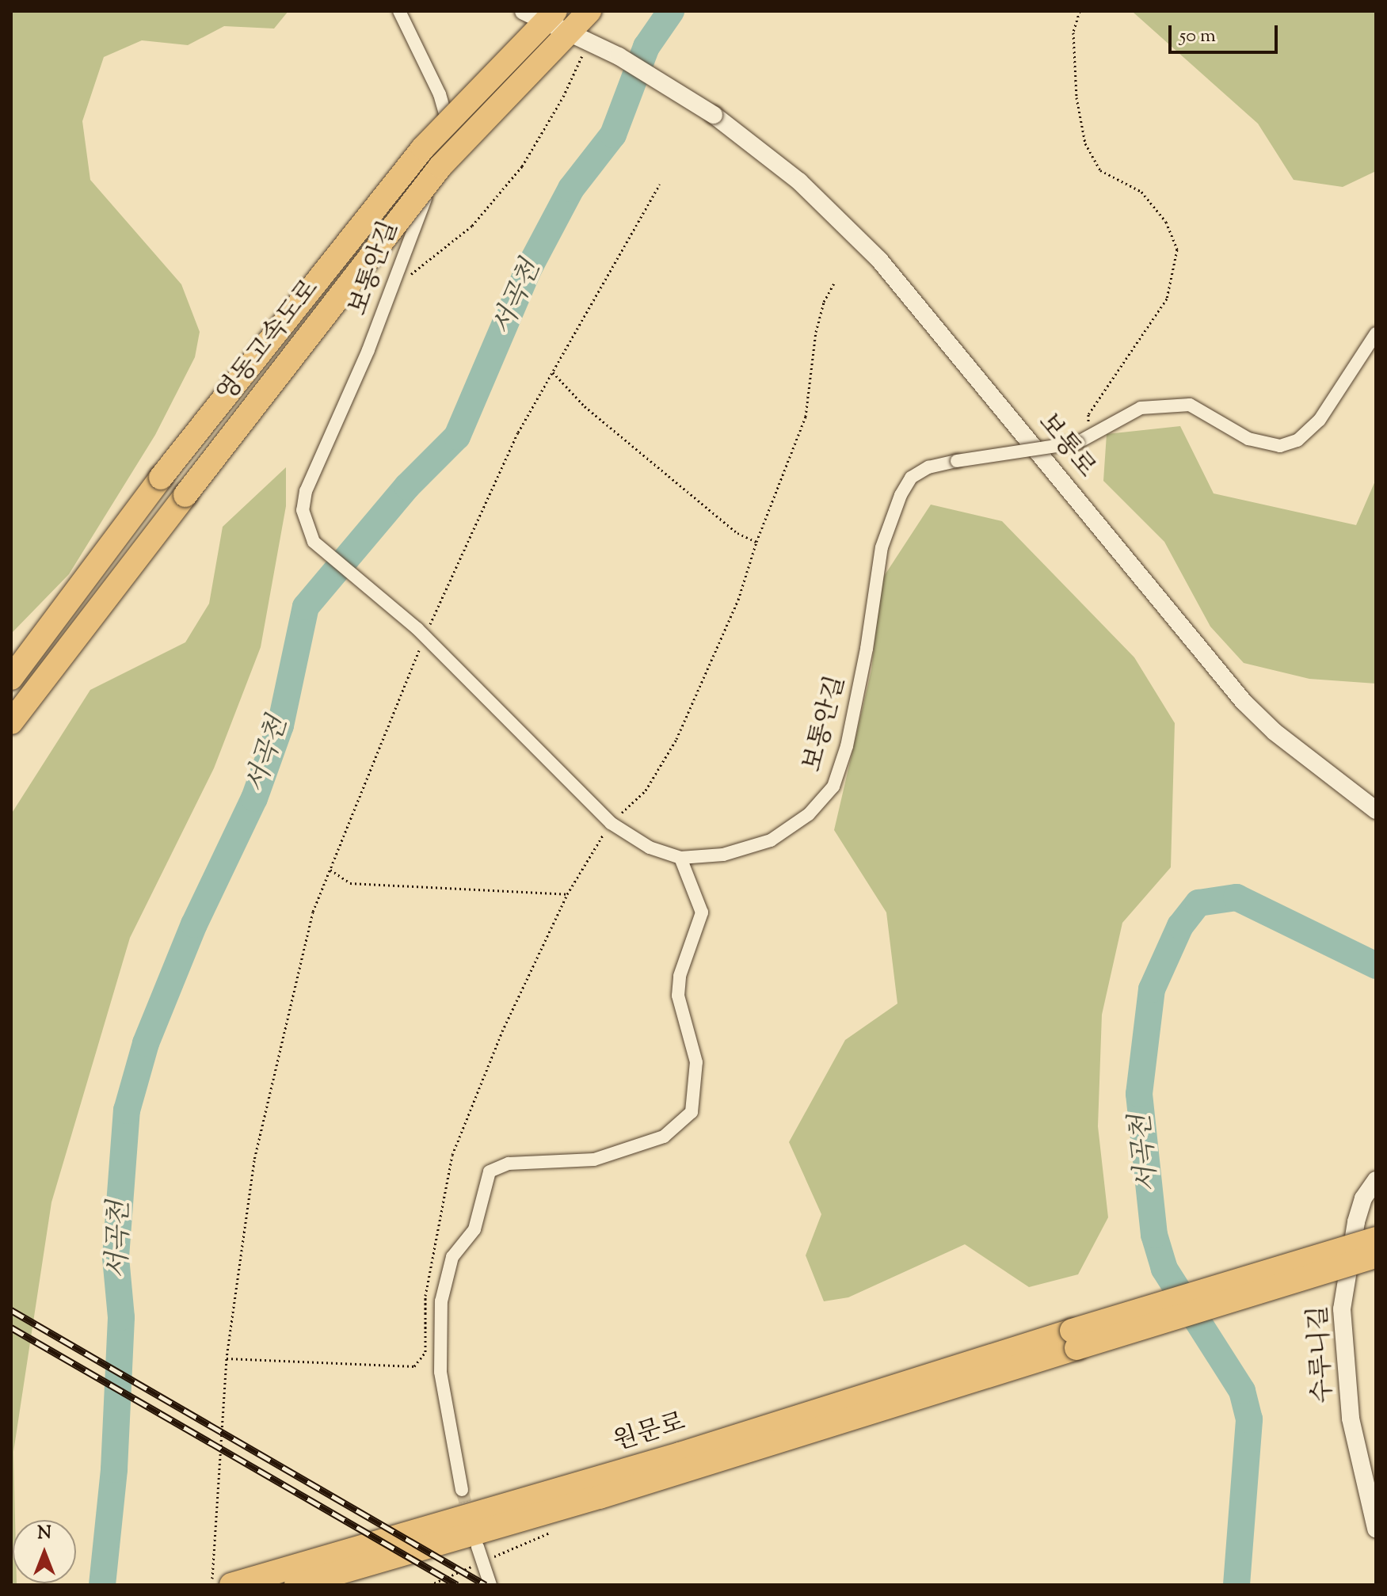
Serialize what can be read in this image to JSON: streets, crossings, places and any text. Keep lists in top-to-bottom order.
{
  "streets": {
    "highway": ["영동고속도로", "원문로"],
    "street": ["보통안길", "보통로", "수루니길"]
  },
  "water": ["서곡천"],
  "scale_bar": "50 m",
  "north": "top"
}
